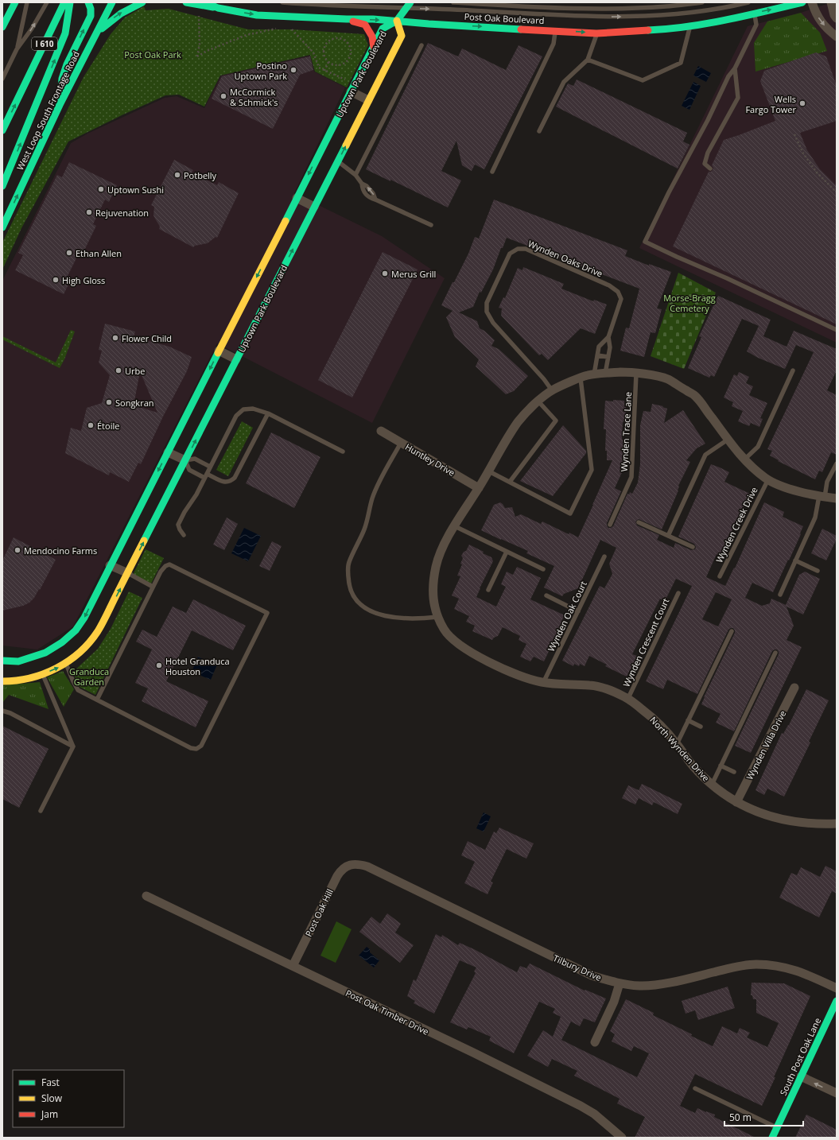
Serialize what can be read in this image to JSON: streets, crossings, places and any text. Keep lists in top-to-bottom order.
{
  "streets": {
    "main road": [
      "Post Oak Boulevard",
      "I 610",
      "Uptown Park Boulevard",
      "West Loop South Frontage Road",
      "South Post Oak Lane"
    ],
    "street": [
      "Huntley Drive",
      "Wynden Villa Drive",
      "North Wynden Drive",
      "Post Oak Hill",
      "Tilbury Drive",
      "Post Oak Timber Drive"
    ],
    "lane": [
      "Wynden Oaks Drive",
      "Wynden Trace Lane",
      "Wynden Creek Drive",
      "Wynden Oak Court",
      "Wynden Crescent Court"
    ]
  },
  "crossings": [
    ["Post Oak Boulevard", "Uptown Park Boulevard"],
    ["Wynden Oaks Drive", "North Wynden Drive"],
    ["Wynden Trace Lane", "North Wynden Drive"],
    ["Huntley Drive", "North Wynden Drive"],
    ["Wynden Creek Drive", "North Wynden Drive"],
    ["Wynden Oak Court", "North Wynden Drive"],
    ["Wynden Crescent Court", "North Wynden Drive"],
    ["Wynden Villa Drive", "North Wynden Drive"],
    ["Post Oak Hill", "Tilbury Drive"],
    ["Post Oak Hill", "Post Oak Timber Drive"]
  ],
  "one_way": ["Post Oak Boulevard"],
  "parks": ["Post Oak Park", "Morse-Bragg Cemetery", "Granduca Garden"],
  "places": [
    "Postino Uptown Park",
    "McCormick & Schmick's",
    "Wells Fargo Tower",
    "Potbelly",
    "Uptown Sushi",
    "Rejuvenation",
    "Ethan Allen",
    "Merus Grill",
    "High Gloss",
    "Flower Child",
    "Urbe",
    "Songkran",
    "Étoile",
    "Mendocino Farms",
    "Hotel Granduca Houston"
  ],
  "legend": ["Fast", "Slow", "Jam"],
  "scale_bar": "50 m"
}
